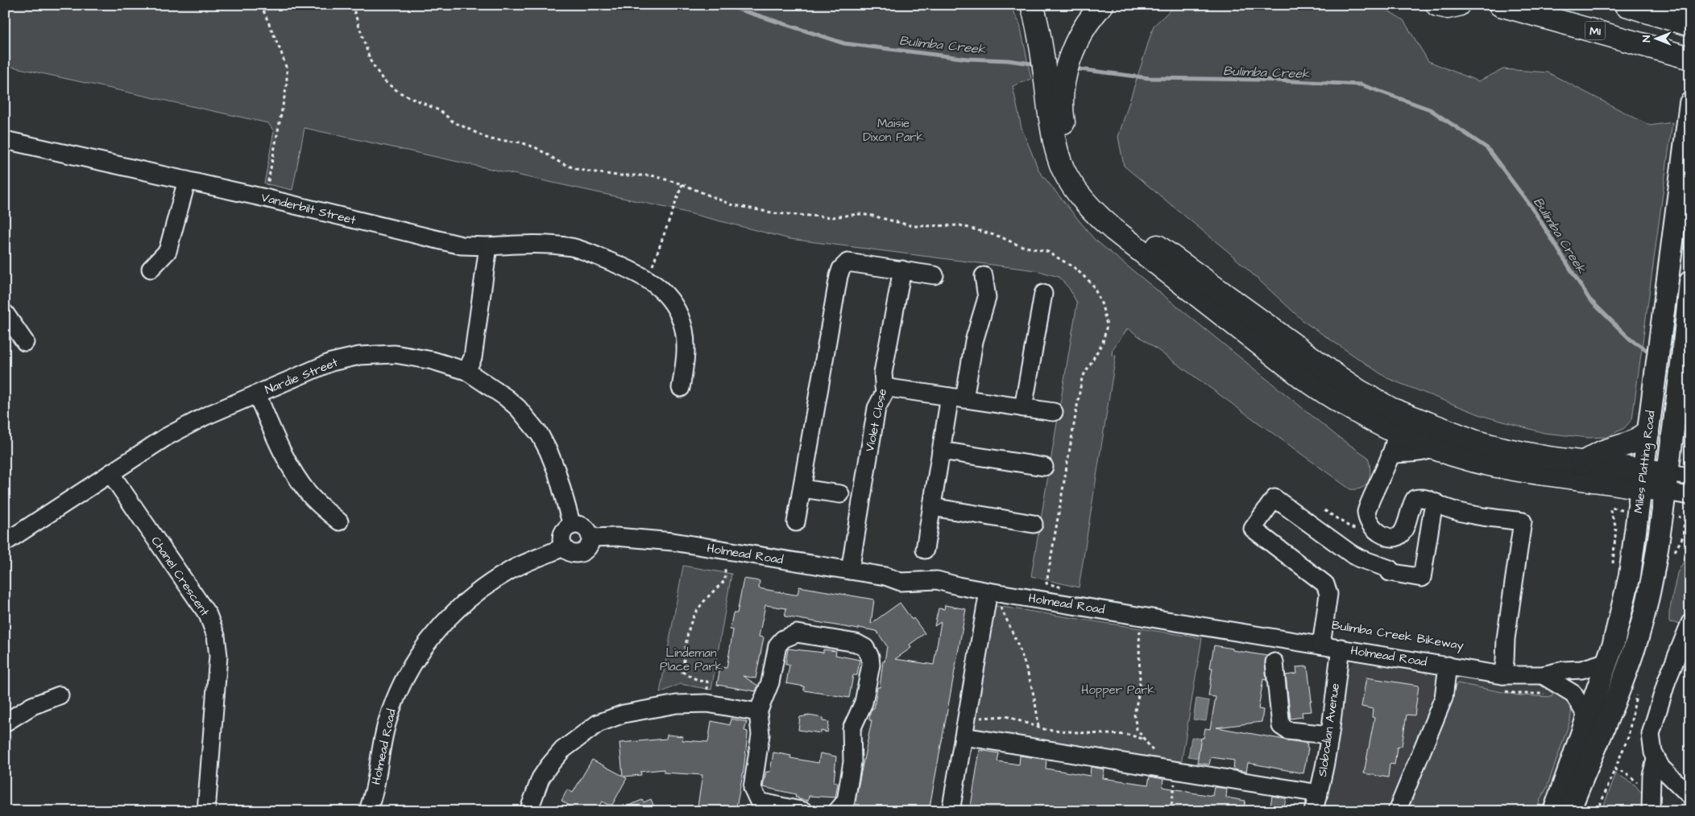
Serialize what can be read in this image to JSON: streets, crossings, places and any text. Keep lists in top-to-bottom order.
{
  "streets": {
    "highway": ["M1"],
    "main road": ["Miles Platting Road"],
    "street": [
      "Vanderbilt Street",
      "Nardie Street",
      "Violet Close",
      "Holmead Road",
      "Chanel Crescent",
      "Slobodian Avenue"
    ]
  },
  "crossings": [
    ["Nardie Street", "Holmead Road"],
    ["Nardie Street", "Chanel Crescent"],
    ["Violet Close", "Holmead Road"],
    ["Miles Platting Road", "Holmead Road"],
    ["Holmead Road", "Slobodian Avenue"]
  ],
  "water": ["Bulimba Creek"],
  "parks": ["Maisie Dixon Park", "Lindeman Place Park", "Hopper Park"],
  "north": "left"
}
